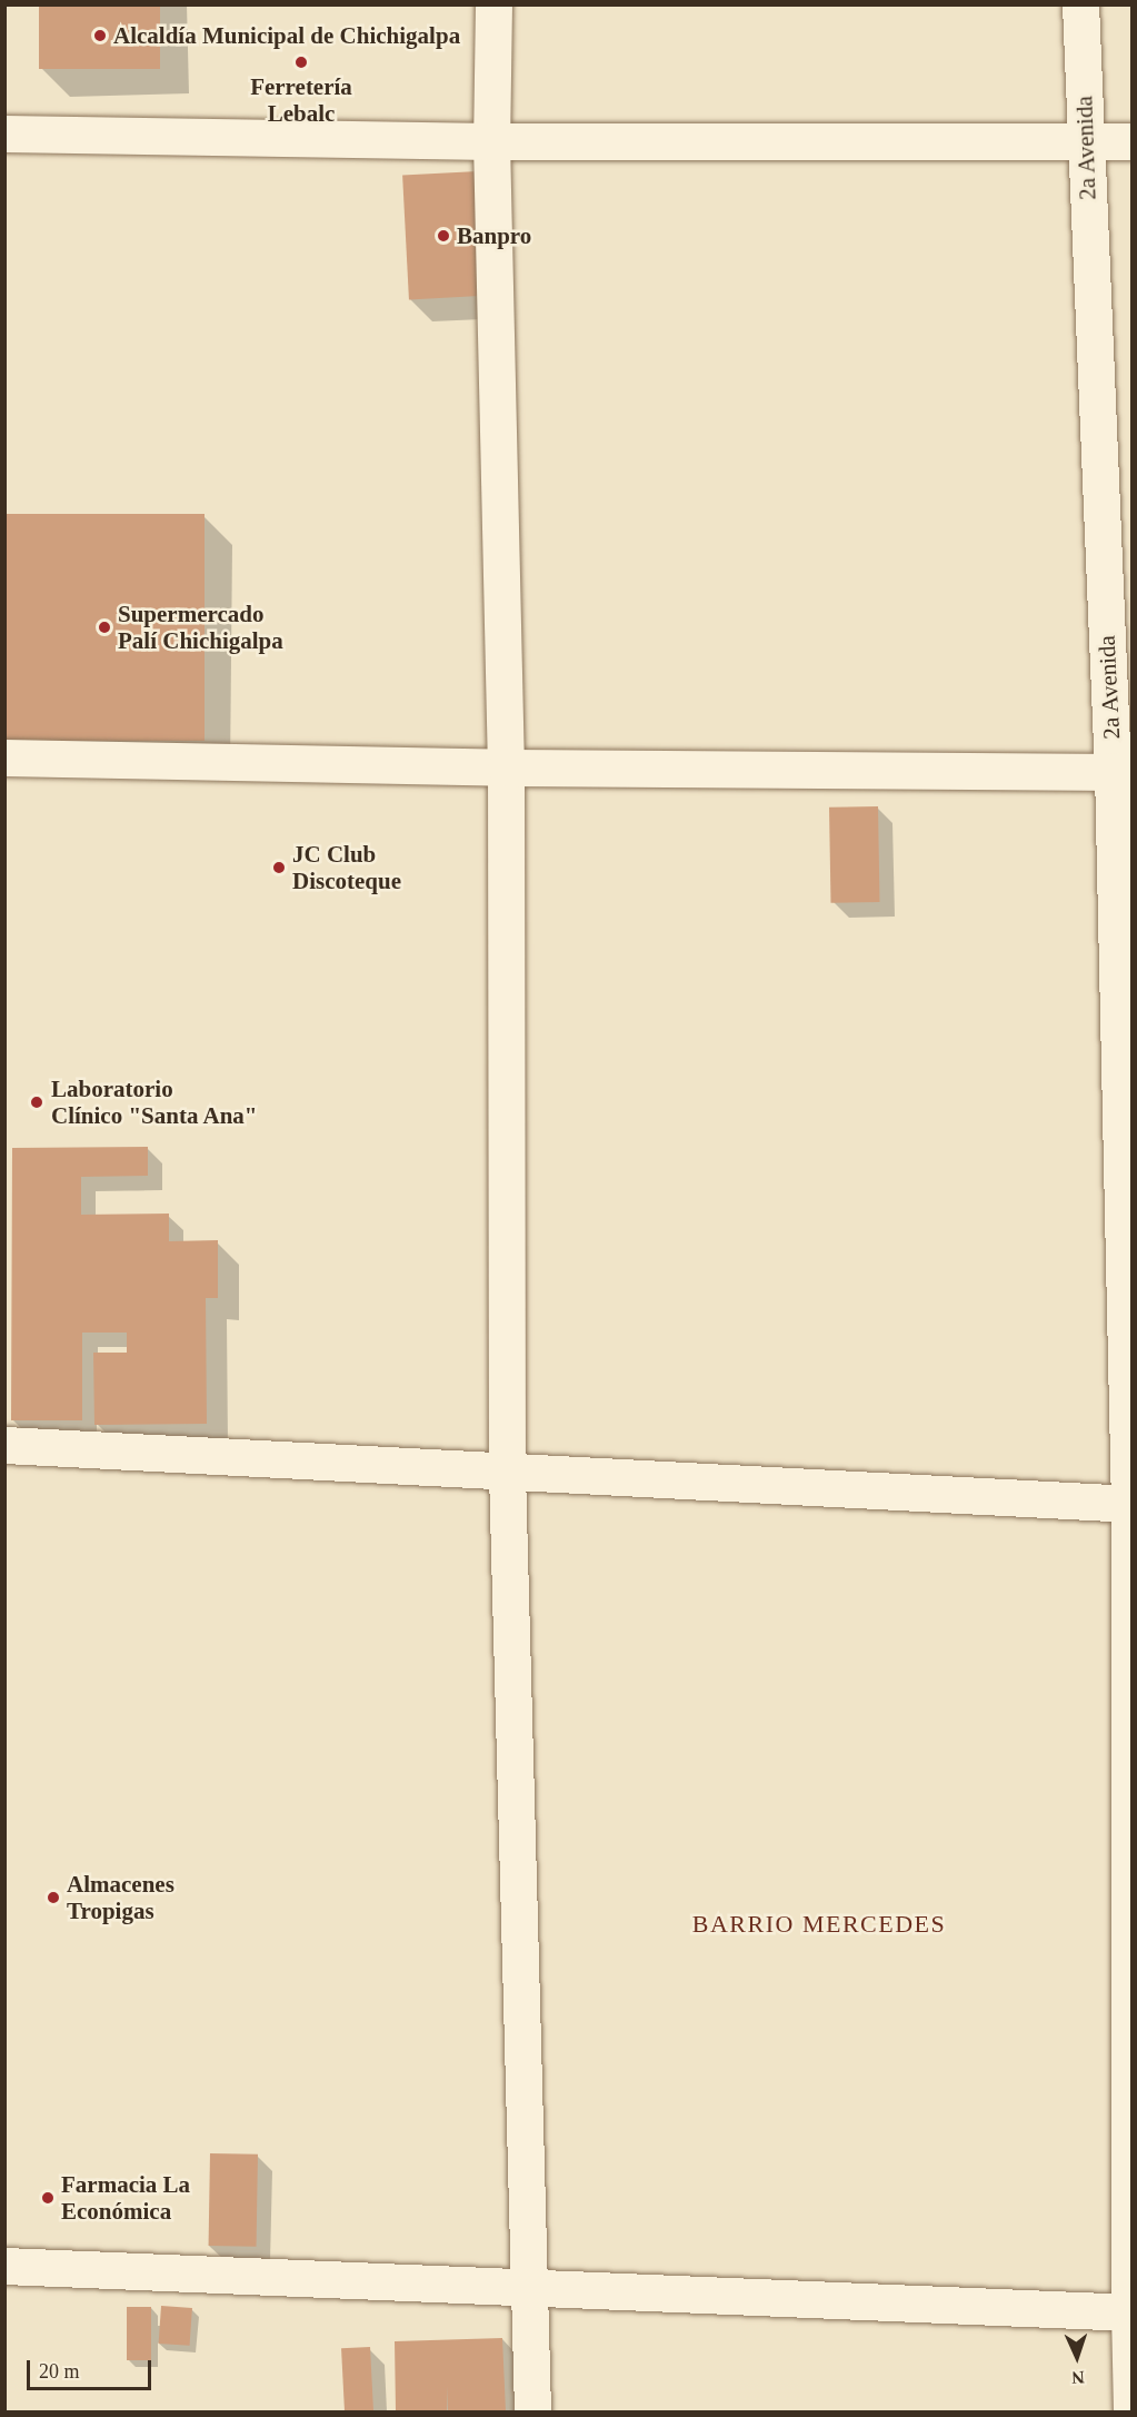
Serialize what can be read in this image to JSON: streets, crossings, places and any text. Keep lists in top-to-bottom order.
{
  "streets": {
    "street": ["2a Avenida"]
  },
  "districts": ["BARRIO MERCEDES"],
  "places": [
    "Alcaldía Municipal de Chichigalpa",
    "Ferretería Lebalc",
    "Banpro",
    "Supermercado Palí Chichigalpa",
    "JC Club Discoteque",
    "Laboratorio Clínico \"Santa Ana\"",
    "Almacenes Tropigas",
    "Farmacia La Económica"
  ],
  "scale_bar": "20 m",
  "north": "bottom"
}
